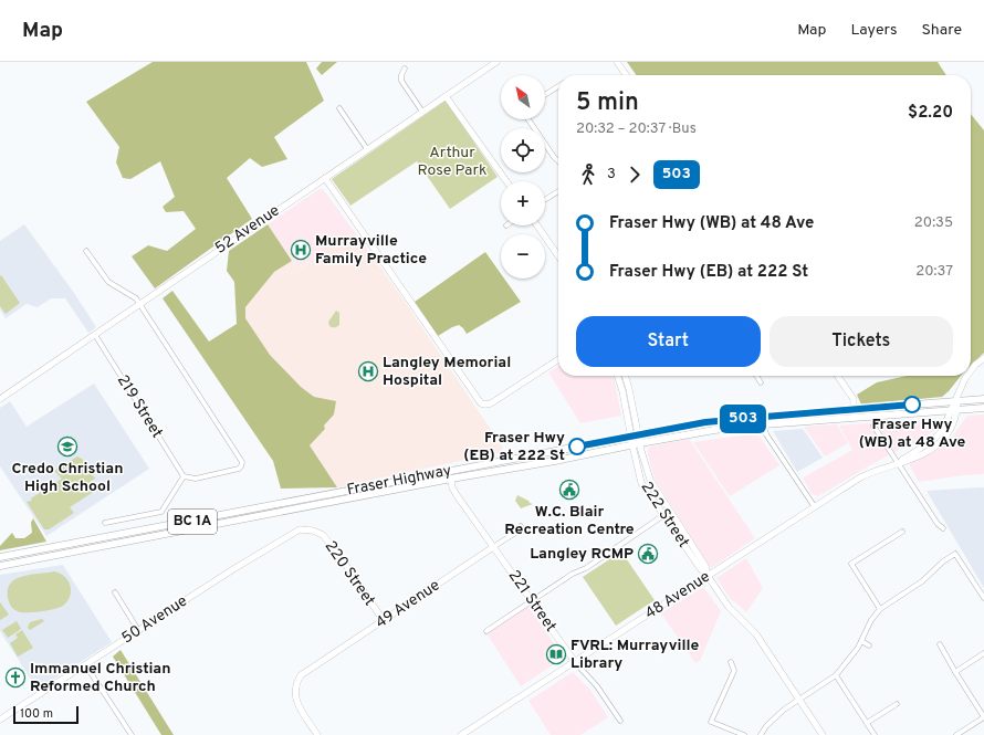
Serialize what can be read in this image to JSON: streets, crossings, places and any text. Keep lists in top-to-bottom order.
{
  "streets": {
    "main road": ["Fraser Highway", "BC 1A"],
    "street": [
      "52 Avenue",
      "219 Street",
      "222 Street",
      "220 Street",
      "48 Avenue",
      "221 Street",
      "49 Avenue",
      "50 Avenue"
    ]
  },
  "crossings": [
    ["52 Avenue", "219 Street"],
    ["Fraser Highway", "222 Street"],
    ["Fraser Highway", "48 Avenue"],
    ["Fraser Highway", "221 Street"],
    ["222 Street", "48 Avenue"],
    ["220 Street", "49 Avenue"],
    ["220 Street", "50 Avenue"],
    ["48 Avenue", "221 Street"],
    ["221 Street", "49 Avenue"]
  ],
  "parks": ["Arthur Rose Park"],
  "places": {
    "hospital": ["Murrayville Family Practice", "Langley Memorial Hospital"],
    "other": ["Fraser Hwy (WB) at 48 Ave", "Fraser Hwy (EB) at 222 St"],
    "school or university": ["Credo Christian High School"],
    "public building": ["W.C. Blair Recreation Centre", "Langley RCMP"],
    "library": ["FVRL: Murrayville Library"],
    "church": ["Immanuel Christian Reformed Church"]
  },
  "lines": ["bus line 503"],
  "scale_bar": "100 m",
  "north": "top left",
  "page": {
    "header": "Map",
    "nav": ["Map", "Layers", "Share"],
    "on_map": "503",
    "map_buttons": ["+", "−"],
    "heading": ["5 min", "20:32 – 20:37 · Bus", "$2.20"],
    "legs": ["3", "503"],
    "list": [
      {
        "name": "Fraser Hwy (WB) at 48 Ave",
        "value": "20:35"
      },
      {
        "name": "Fraser Hwy (EB) at 222 St",
        "value": "20:37"
      }
    ],
    "buttons": ["Start", "Tickets"],
    "scale": "100 m"
  }
}
